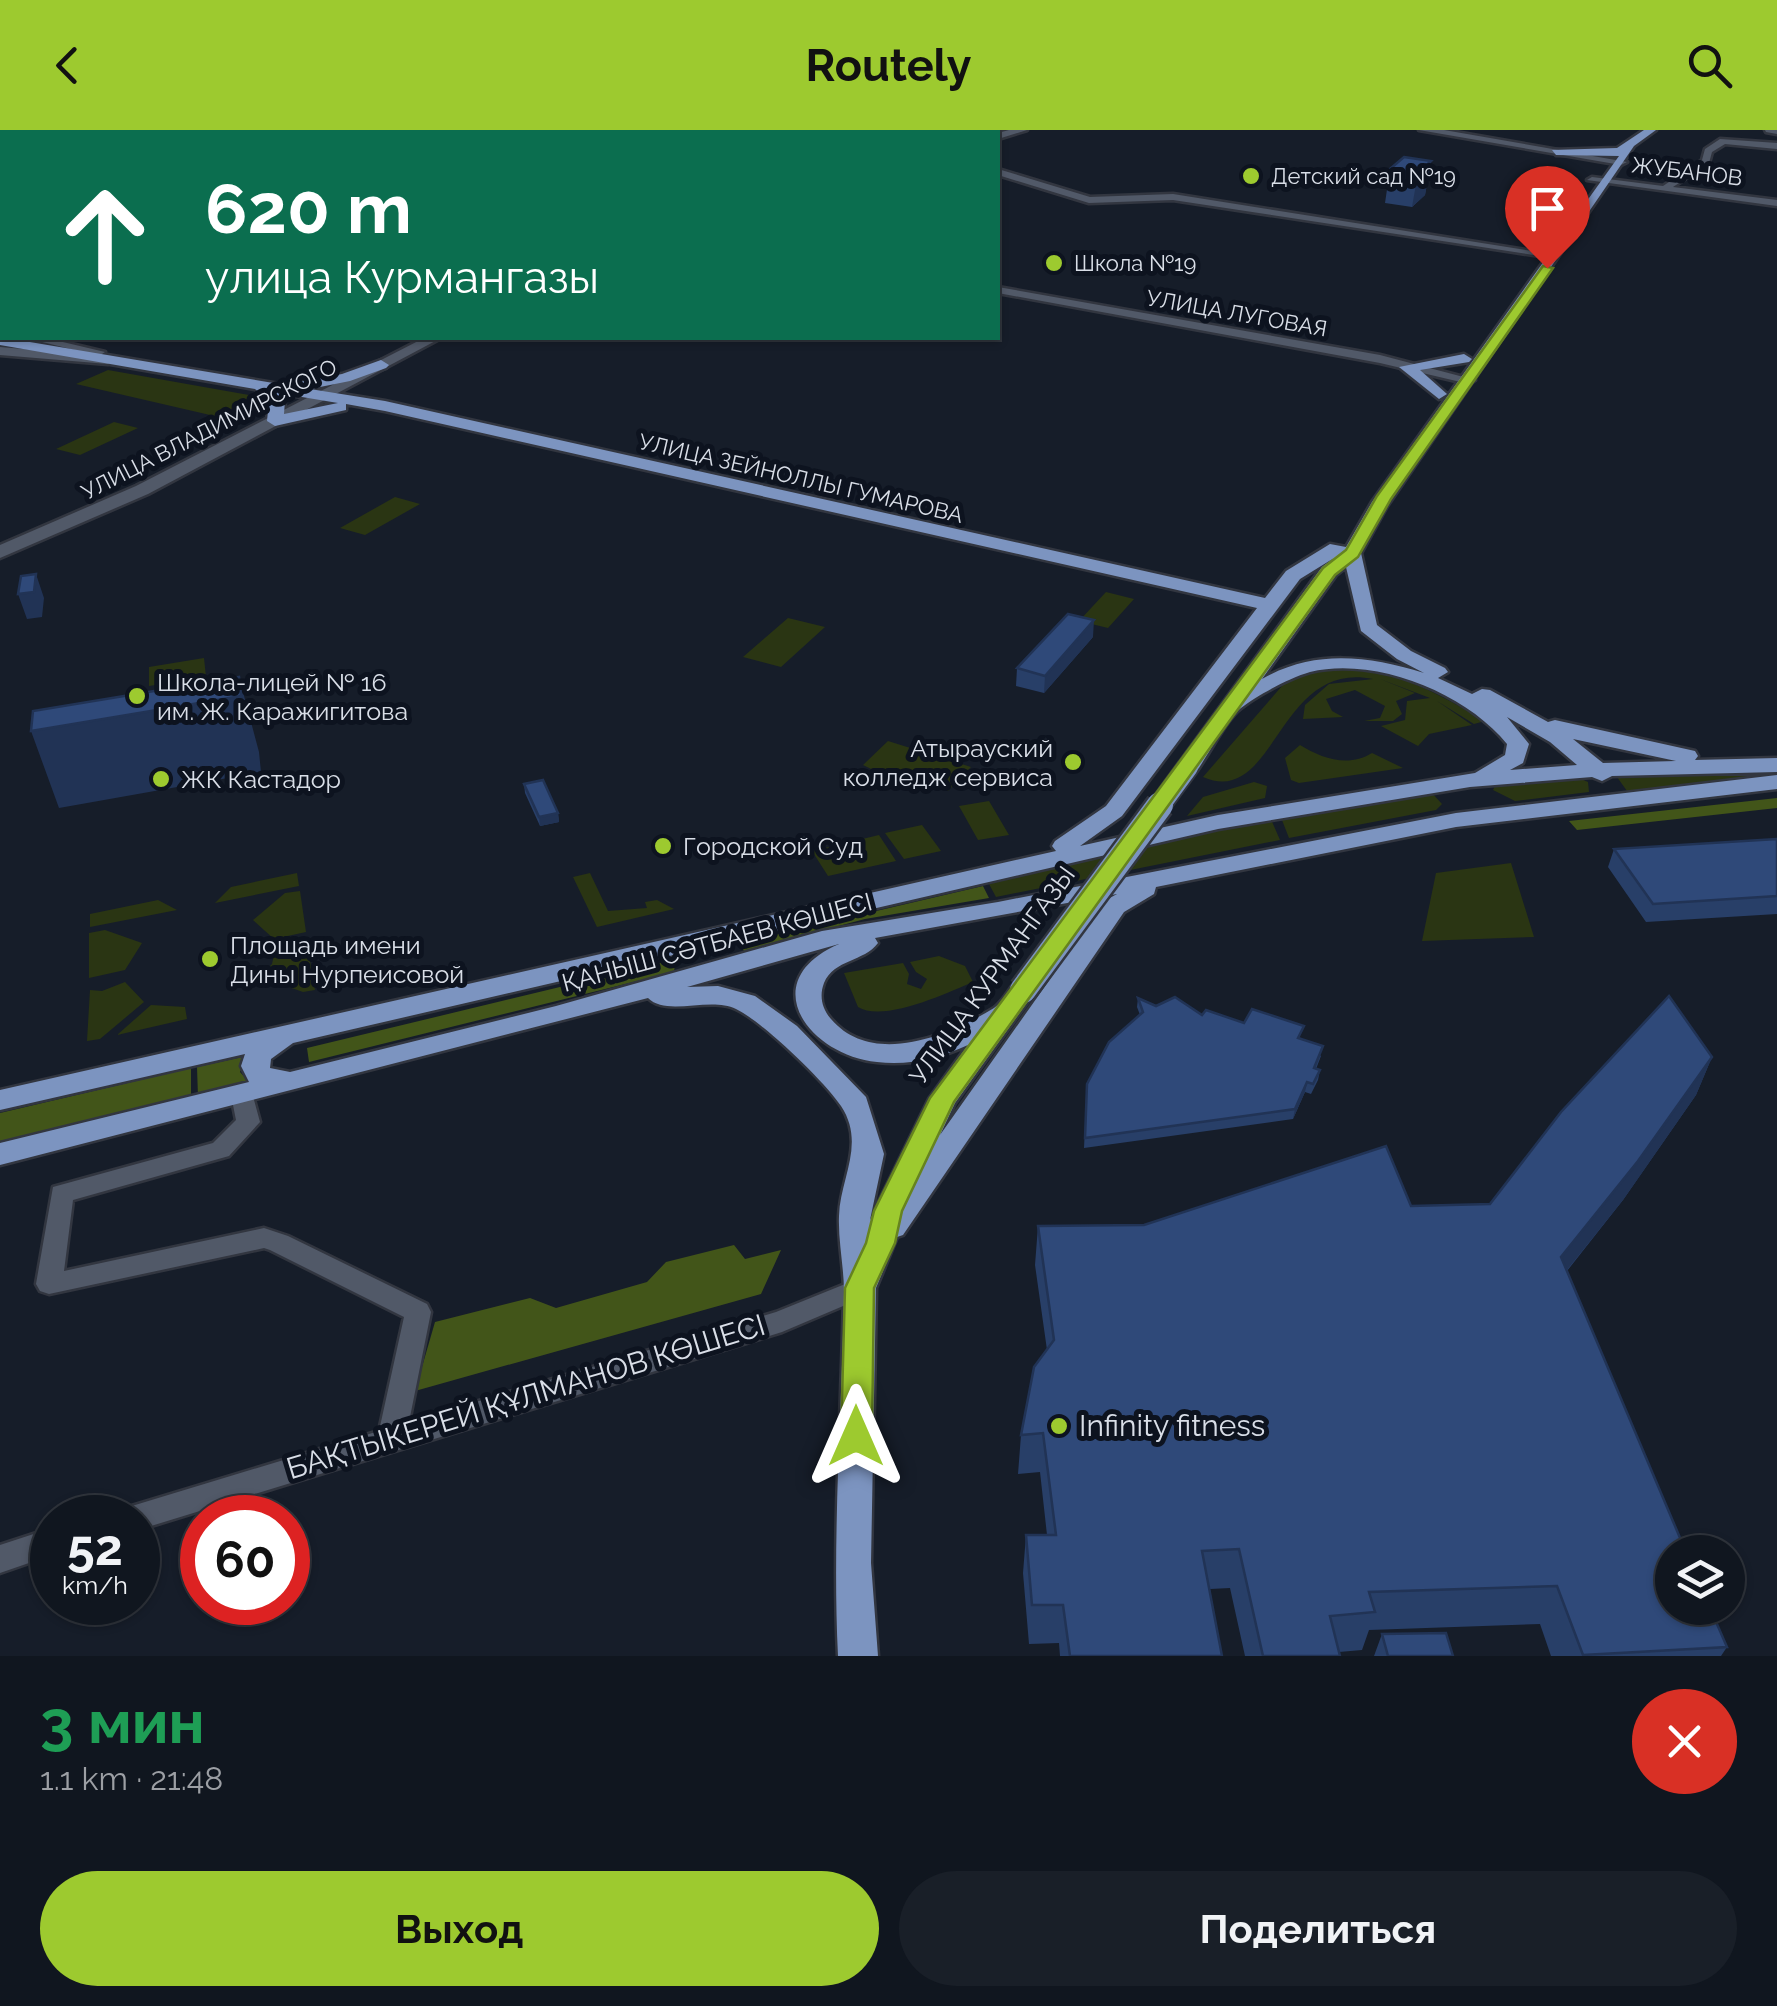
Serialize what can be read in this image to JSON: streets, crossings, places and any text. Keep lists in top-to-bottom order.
{
  "streets": {
    "main road": ["УЛИЦА ЗЕЙНОЛЛЫ ГУМАРОВА", "ҚАНЫШ СӘТБАЕВ КӨШЕСІ", "УЛИЦА КУРМАНГАЗЫ"],
    "street": [
      "ЖУБАНОВ",
      "УЛИЦА ЛУГОВАЯ",
      "УЛИЦА ВЛАДИМИРСКОГО",
      "БАҚТЫКЕРЕЙ ҚҰЛМАНОВ КӨШЕСІ"
    ]
  },
  "crossings": [
    ["ЖУБАНОВ", "УЛИЦА КУРМАНГАЗЫ"],
    ["УЛИЦА ЛУГОВАЯ", "УЛИЦА КУРМАНГАЗЫ"],
    ["УЛИЦА ВЛАДИМИРСКОГО", "УЛИЦА ЗЕЙНОЛЛЫ ГУМАРОВА"],
    ["УЛИЦА КУРМАНГАЗЫ", "БАҚТЫКЕРЕЙ ҚҰЛМАНОВ КӨШЕСІ"]
  ],
  "places": [
    "Детский сад №19",
    "Школа №19",
    "Школа-лицей № 16 им. Ж. Каражигитова",
    "Атырауский колледж сервиса",
    "ЖК Кастадор",
    "Городской Суд",
    "Площадь имени Дины Нурпеисовой",
    "Infinity fitness"
  ],
  "page": {
    "header": "Routely",
    "turn": ["620 m", "улица Курмангазы"],
    "speed": "52 km/h",
    "limit": "60",
    "heading": ["3 мин", "1.1 km · 21:48"],
    "buttons": ["Выход", "Поделиться"]
  }
}
